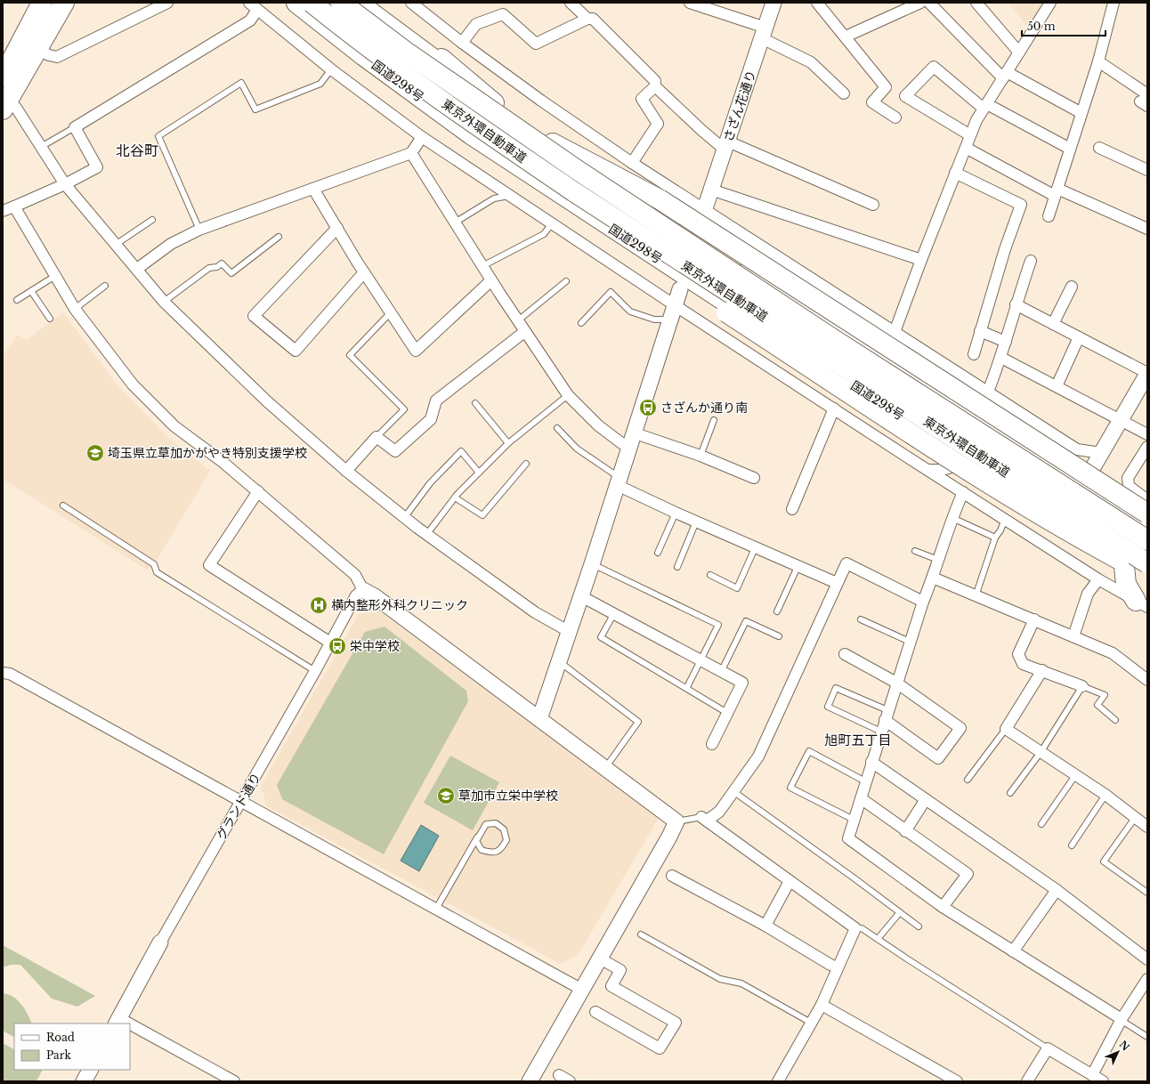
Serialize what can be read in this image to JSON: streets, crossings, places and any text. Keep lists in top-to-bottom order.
{
  "streets": {
    "highway": ["国道298号", "東京外環自動車道"],
    "street": ["さざん花通り", "グランド通り"]
  },
  "districts": ["北谷町", "旭町五丁目"],
  "places": {
    "bus stop": ["さざんか通り南", "栄中学校"],
    "school or university": ["埼玉県立草加かがやき特別支援学校", "草加市立栄中学校"],
    "hospital": ["横内整形外科クリニック"]
  },
  "legend": ["Road", "Park"],
  "scale_bar": "50 m",
  "north": "top right"
}
